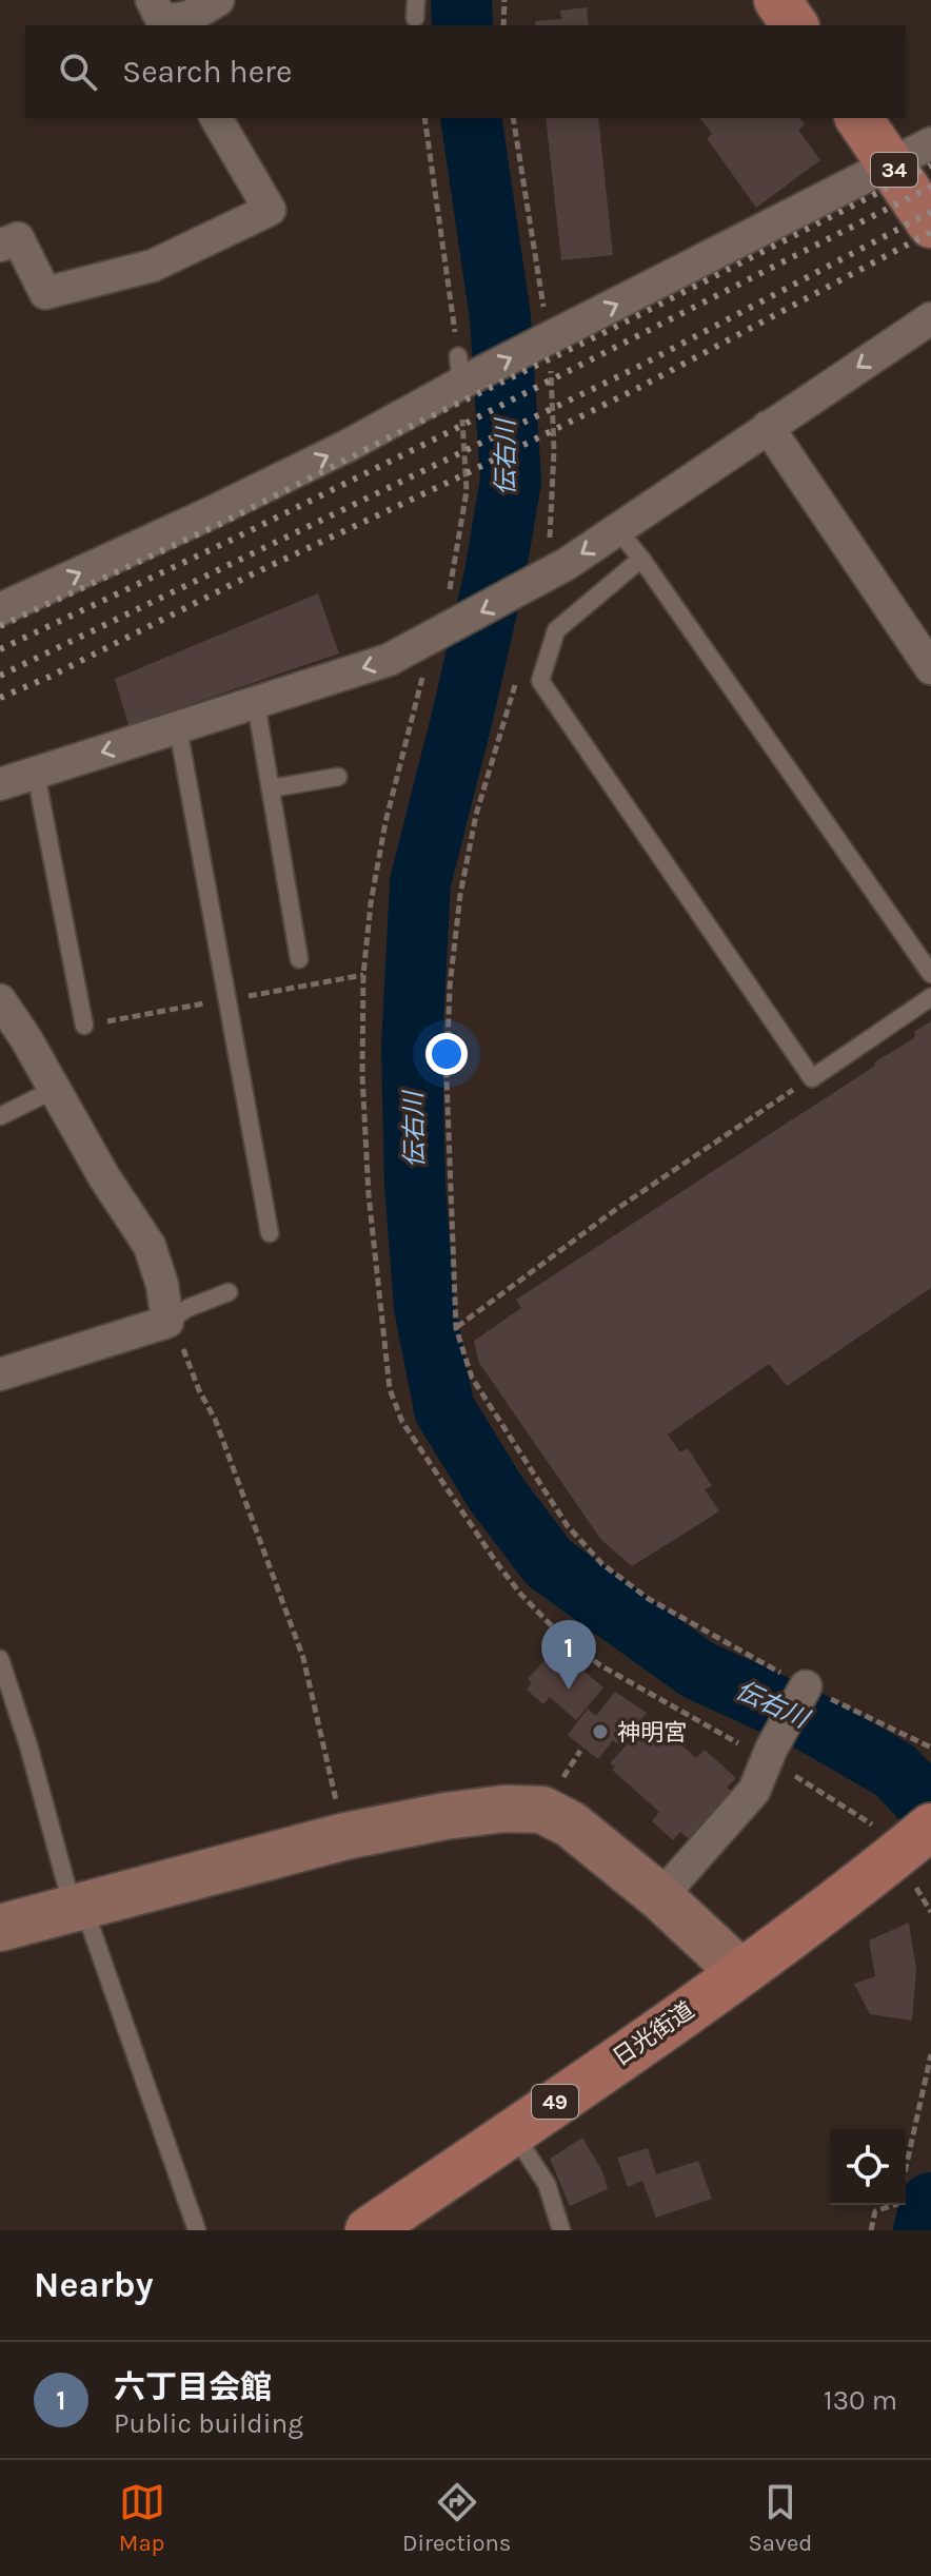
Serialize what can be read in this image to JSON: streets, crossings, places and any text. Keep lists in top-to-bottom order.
{
  "streets": {
    "main road": ["34", "日光街道", "49"]
  },
  "water": ["伝右川"],
  "places": ["神明宮"],
  "page": {
    "search": "Search here",
    "pins": "1",
    "heading": "Nearby",
    "list": [
      {
        "mark": "1",
        "name": "六丁目会館",
        "note": "Public building",
        "value": "130 m"
      }
    ],
    "nav": ["Map", "Directions", "Saved"]
  }
}
